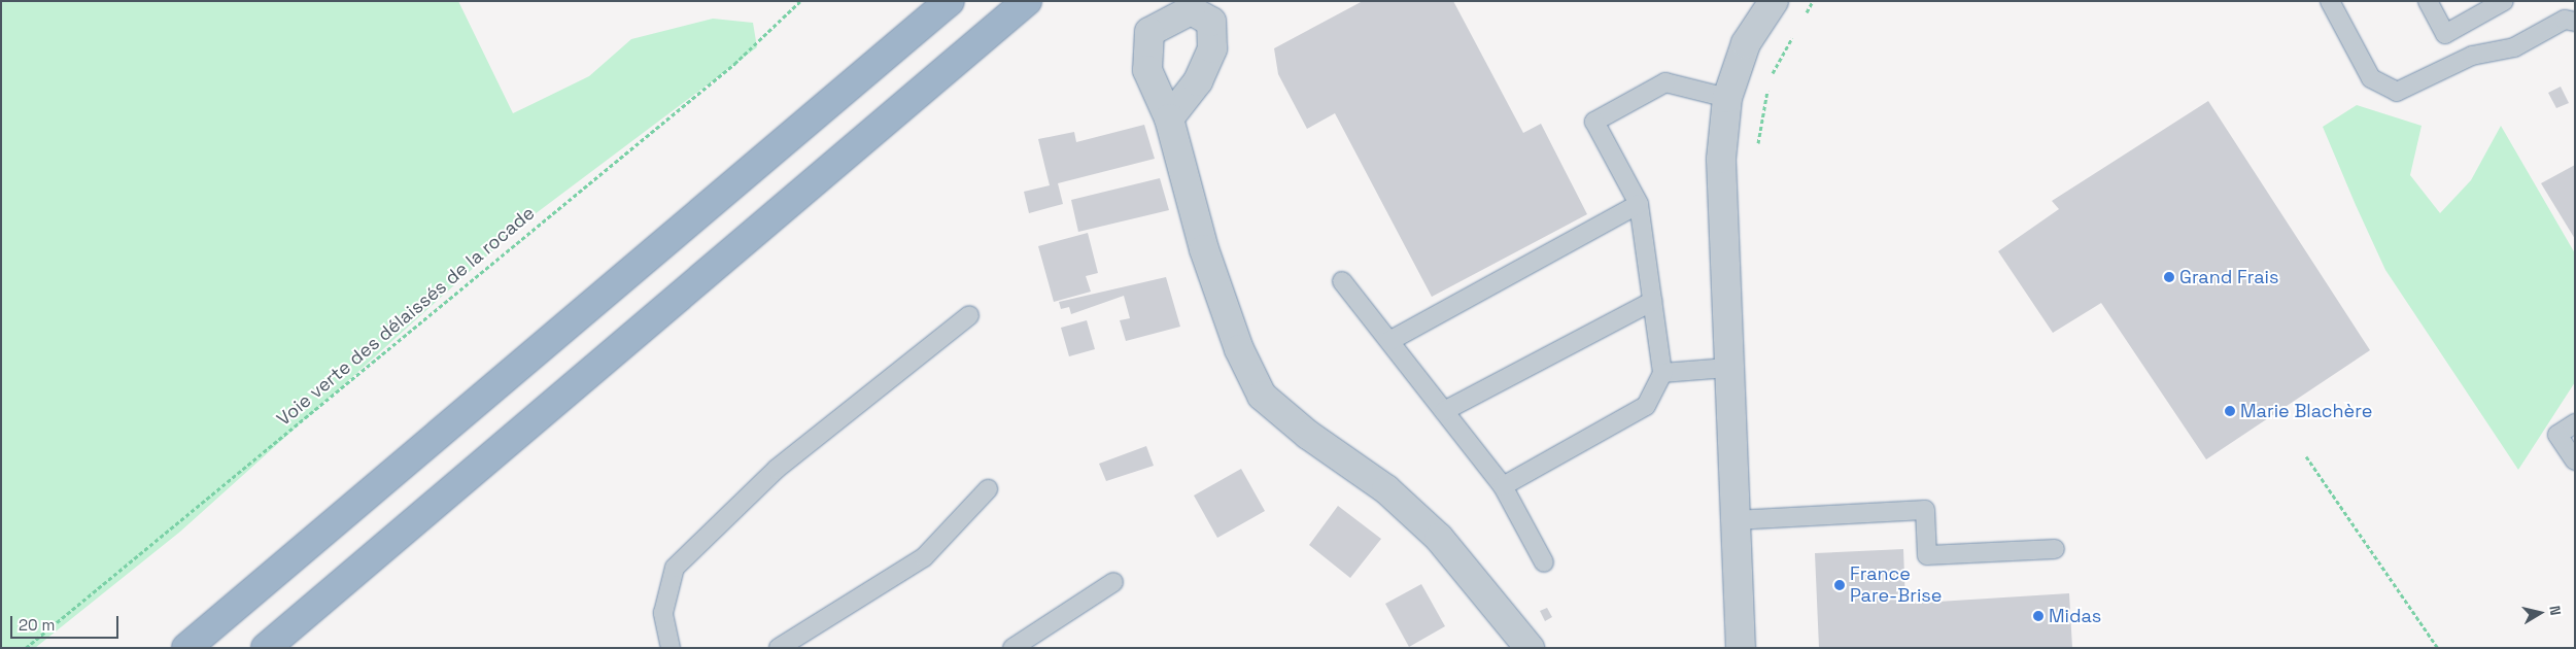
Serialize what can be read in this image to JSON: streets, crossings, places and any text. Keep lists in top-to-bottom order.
{
  "streets": {
    "path": ["Voie verte des délaissés de la rocade"]
  },
  "places": [
    "Grand Frais",
    "Marie Blachère",
    "France Pare-Brise",
    "Midas"
  ],
  "scale_bar": "20 m",
  "north": "right"
}
